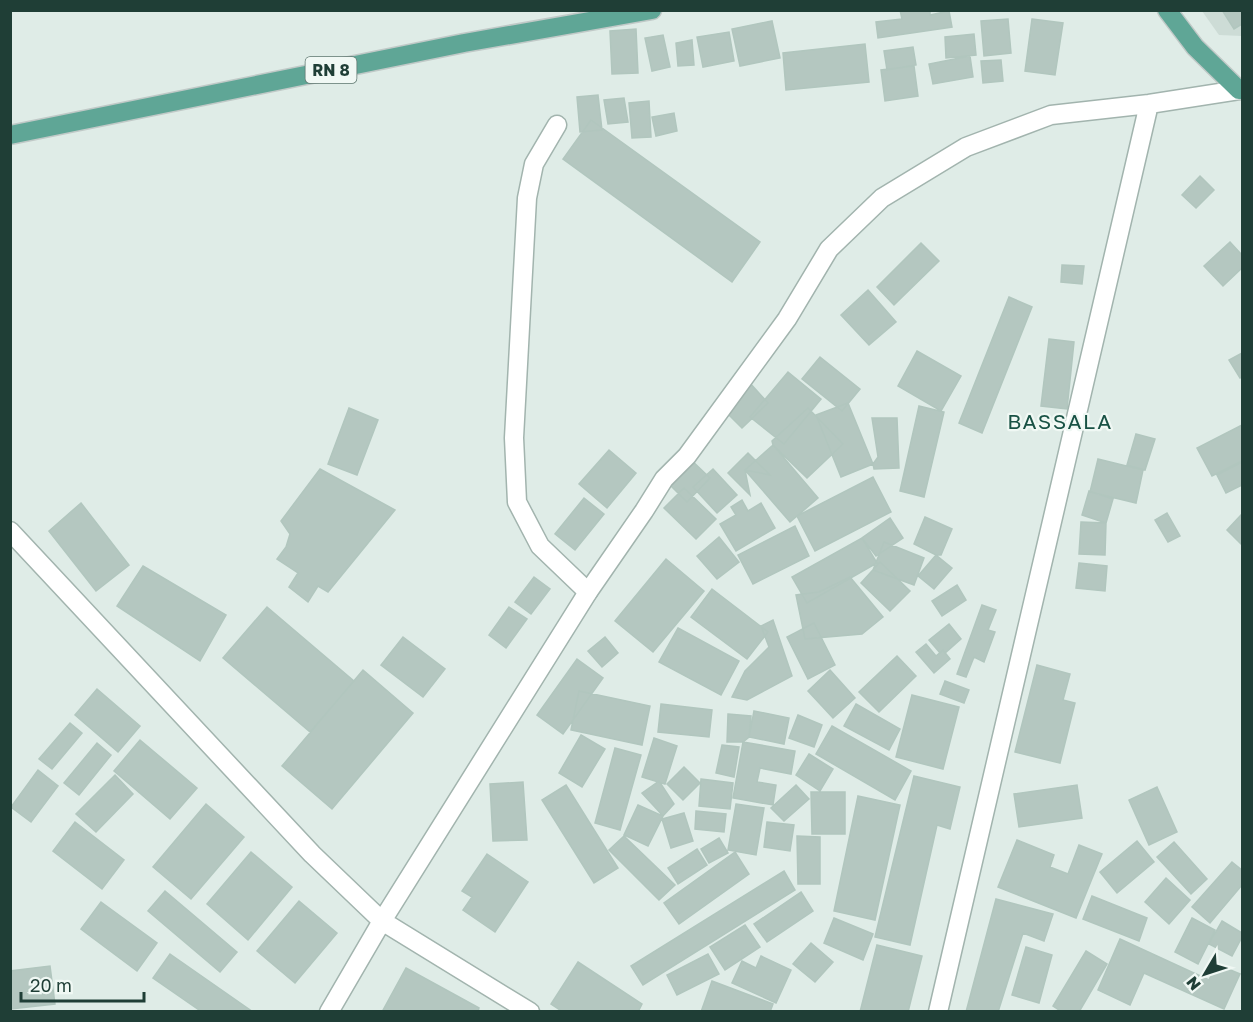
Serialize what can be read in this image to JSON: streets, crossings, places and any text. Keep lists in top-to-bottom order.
{
  "streets": {
    "main road": ["RN 8"]
  },
  "districts": ["BASSALA"],
  "scale_bar": "20 m",
  "north": "bottom left"
}
